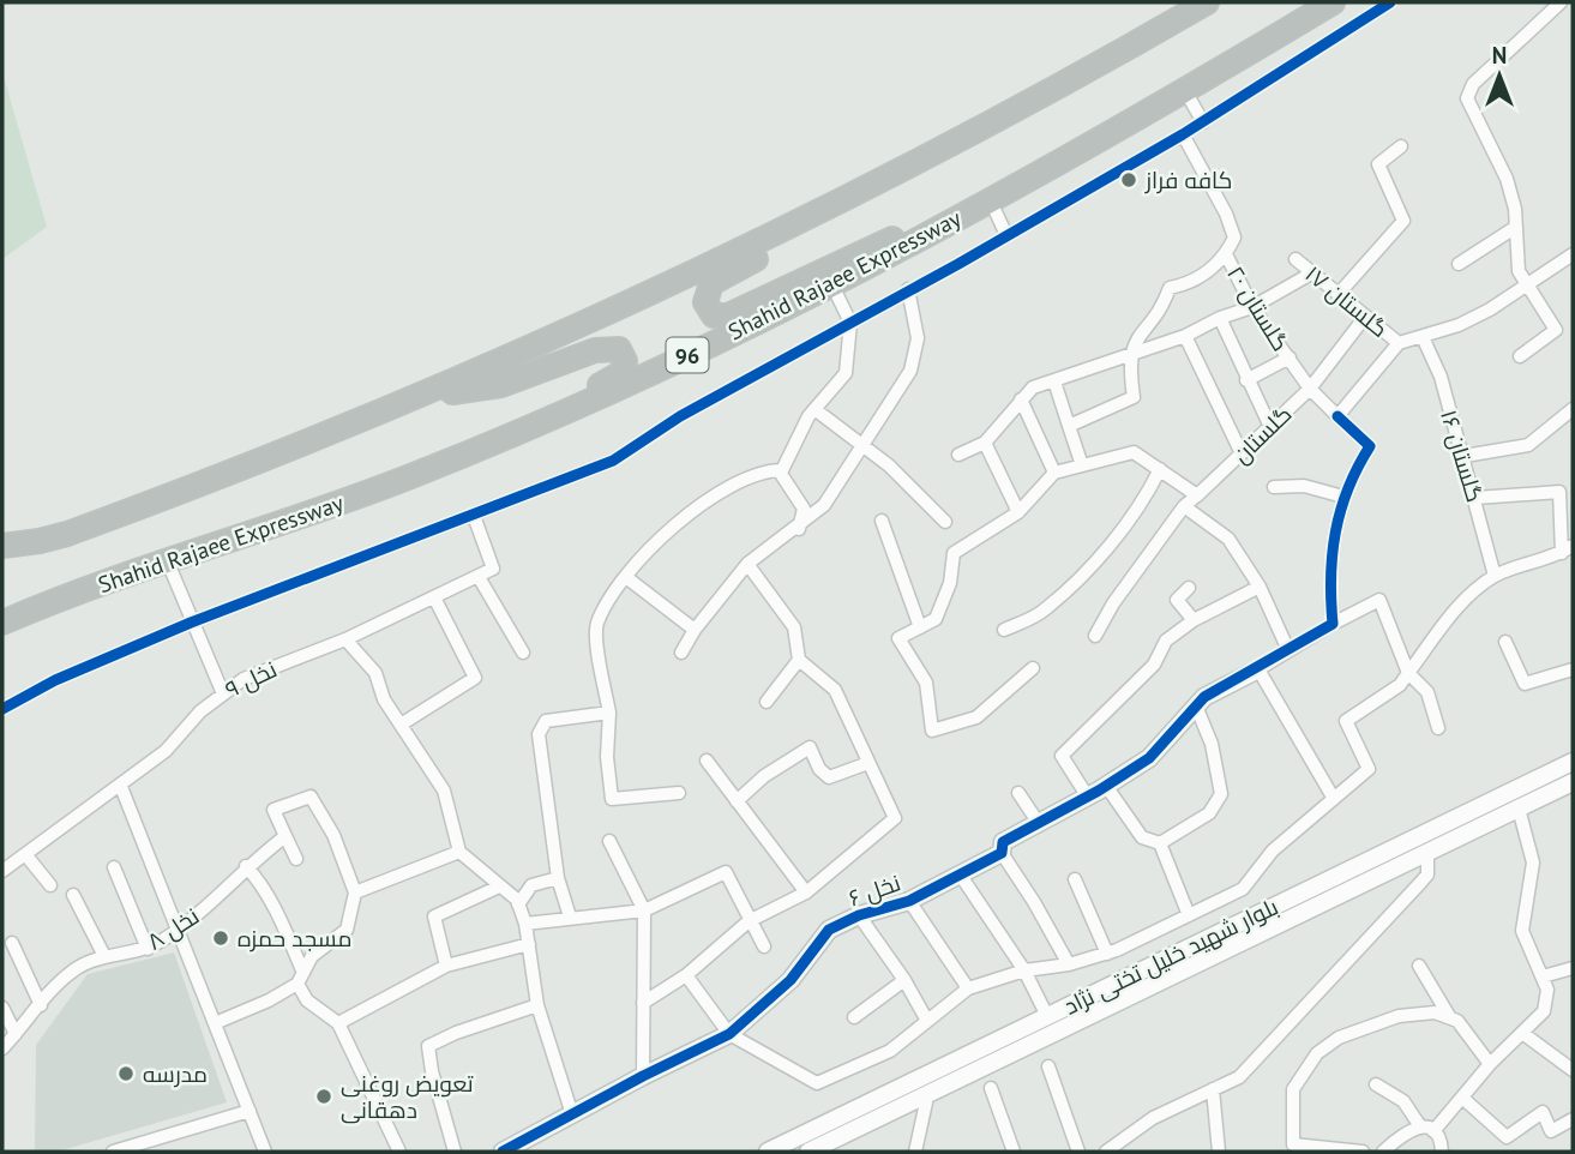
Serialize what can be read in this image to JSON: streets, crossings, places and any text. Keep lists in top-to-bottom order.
{
  "streets": {
    "highway": ["Shahid Rajaee Expressway", "96"],
    "street": [
      "گلستان ۱۷",
      "گلستان ۲۰",
      "گلستان",
      "گلستان ۱۶",
      "نخل ۹",
      "نخل ۶",
      "نخل ۸",
      "بلوار شهید خلیل تختی نژاد"
    ]
  },
  "crossings": [
    ["گلستان ۲۰", "گلستان"]
  ],
  "places": [
    "کافه فراز",
    "مسجد حمزه",
    "مدرسه",
    "تعویض روغنی دهقانی"
  ],
  "north": "top"
}
